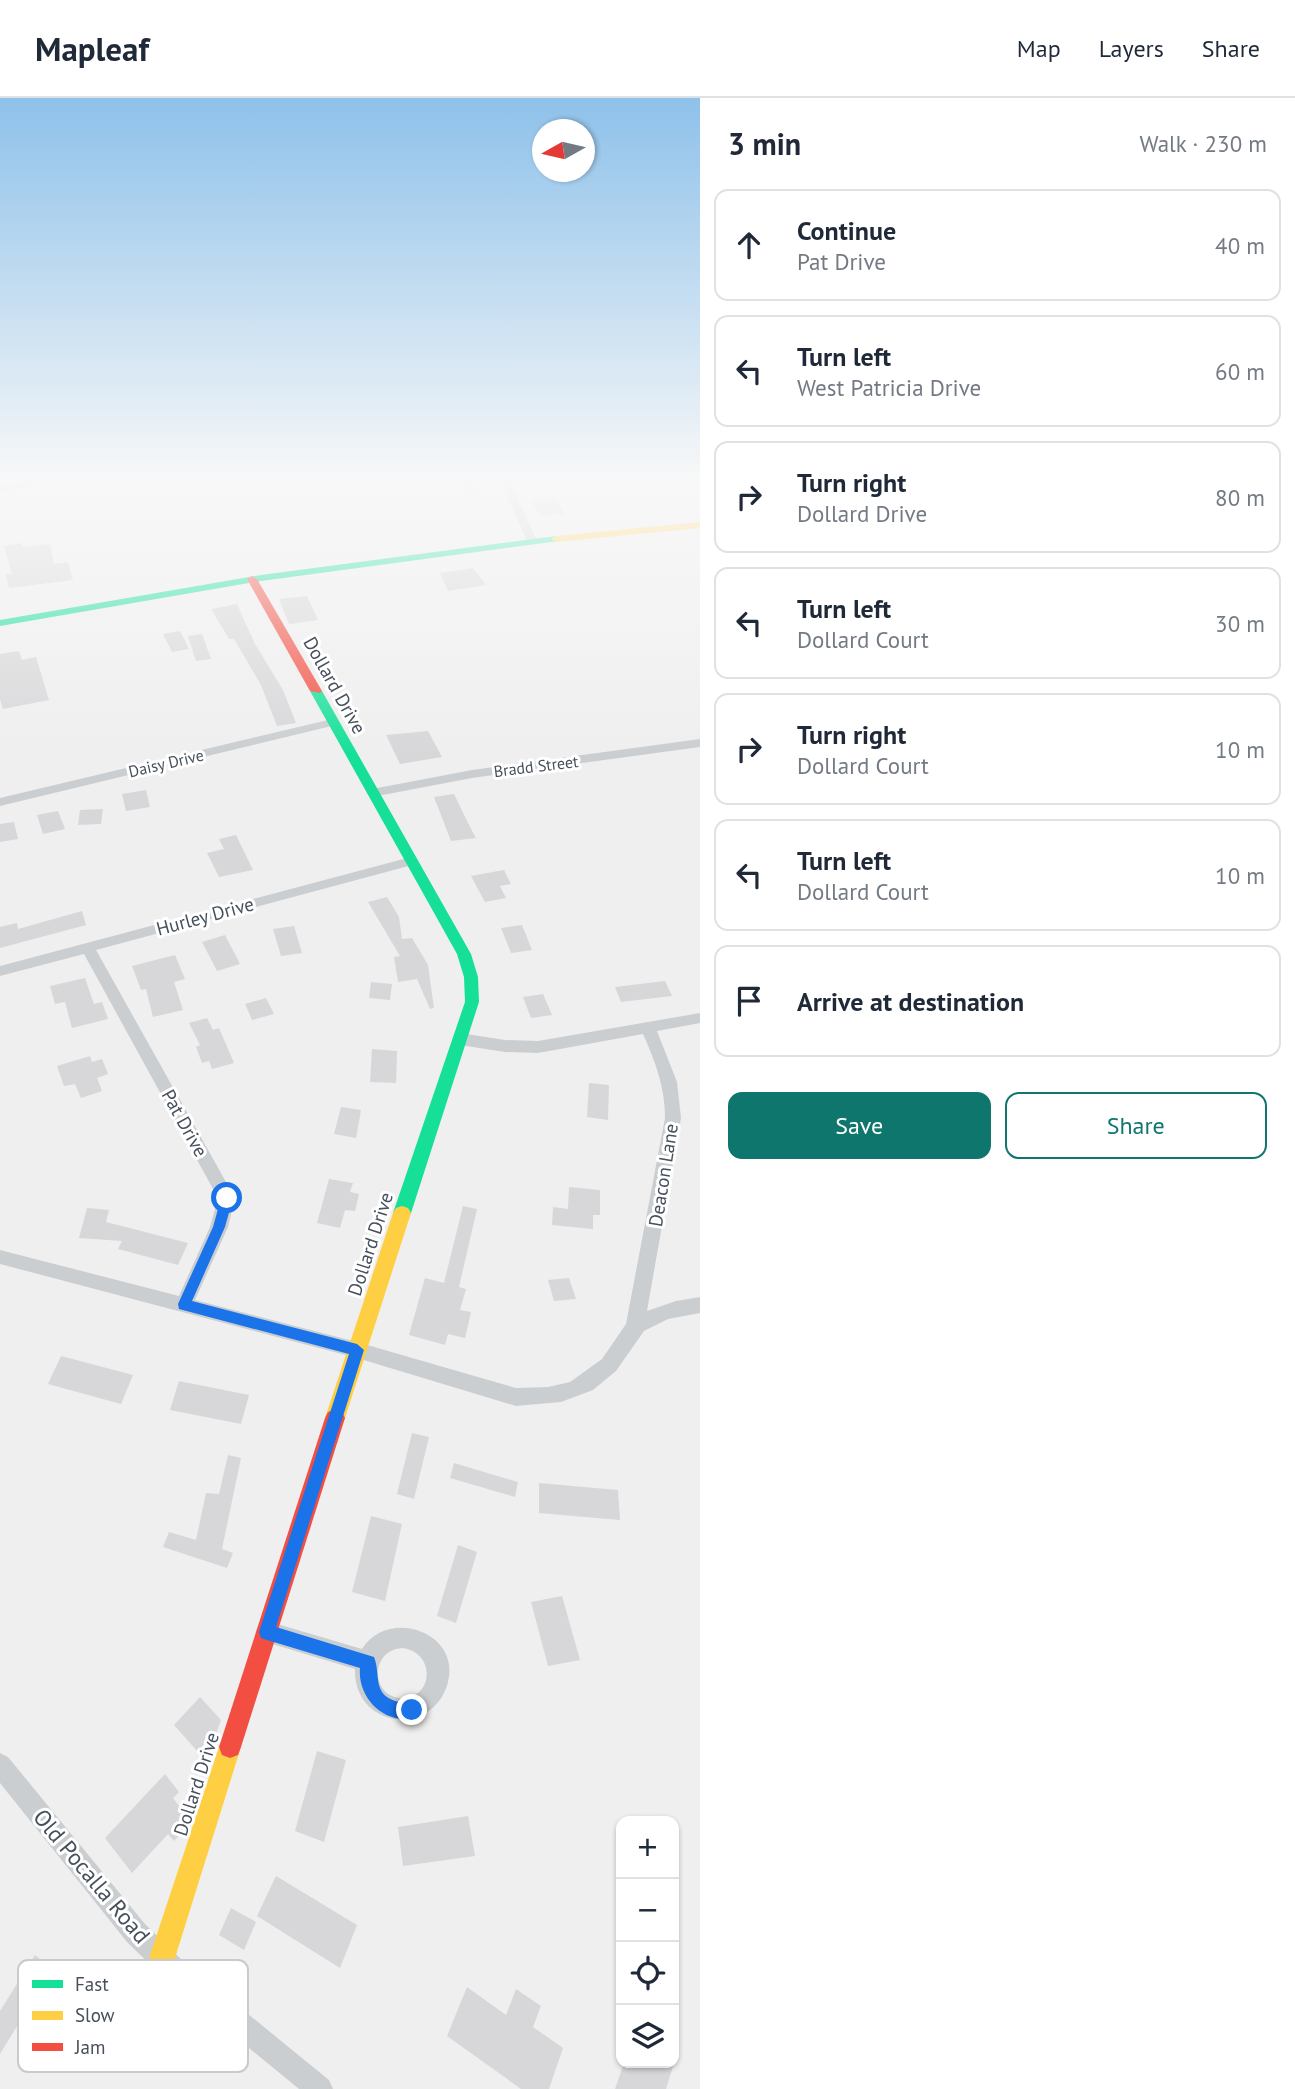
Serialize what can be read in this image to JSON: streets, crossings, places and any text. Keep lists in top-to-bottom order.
{
  "streets": {
    "street": [
      "Dollard Drive",
      "Daisy Drive",
      "Bradd Street",
      "Hurley Drive",
      "Pat Drive",
      "Deacon Lane",
      "Old Pocalla Road"
    ]
  },
  "crossings": [
    ["Dollard Drive", "Daisy Drive"],
    ["Dollard Drive", "Bradd Street"],
    ["Dollard Drive", "Hurley Drive"],
    ["Dollard Drive", "Old Pocalla Road"],
    ["Hurley Drive", "Pat Drive"]
  ],
  "legend": ["Fast", "Slow", "Jam"],
  "north": "left",
  "page": {
    "header": "Mapleaf",
    "nav": ["Map", "Layers", "Share"],
    "heading": ["3 min", "Walk · 230 m"],
    "list": [
      ["Continue", "Pat Drive", "40 m"],
      ["Turn left", "West Patricia Drive", "60 m"],
      ["Turn right", "Dollard Drive", "80 m"],
      ["Turn left", "Dollard Court", "30 m"],
      ["Turn right", "Dollard Court", "10 m"],
      ["Turn left", "Dollard Court", "10 m"],
      "Arrive at destination"
    ],
    "buttons": ["Save", "Share"],
    "map_buttons": ["+", "−"]
  }
}
